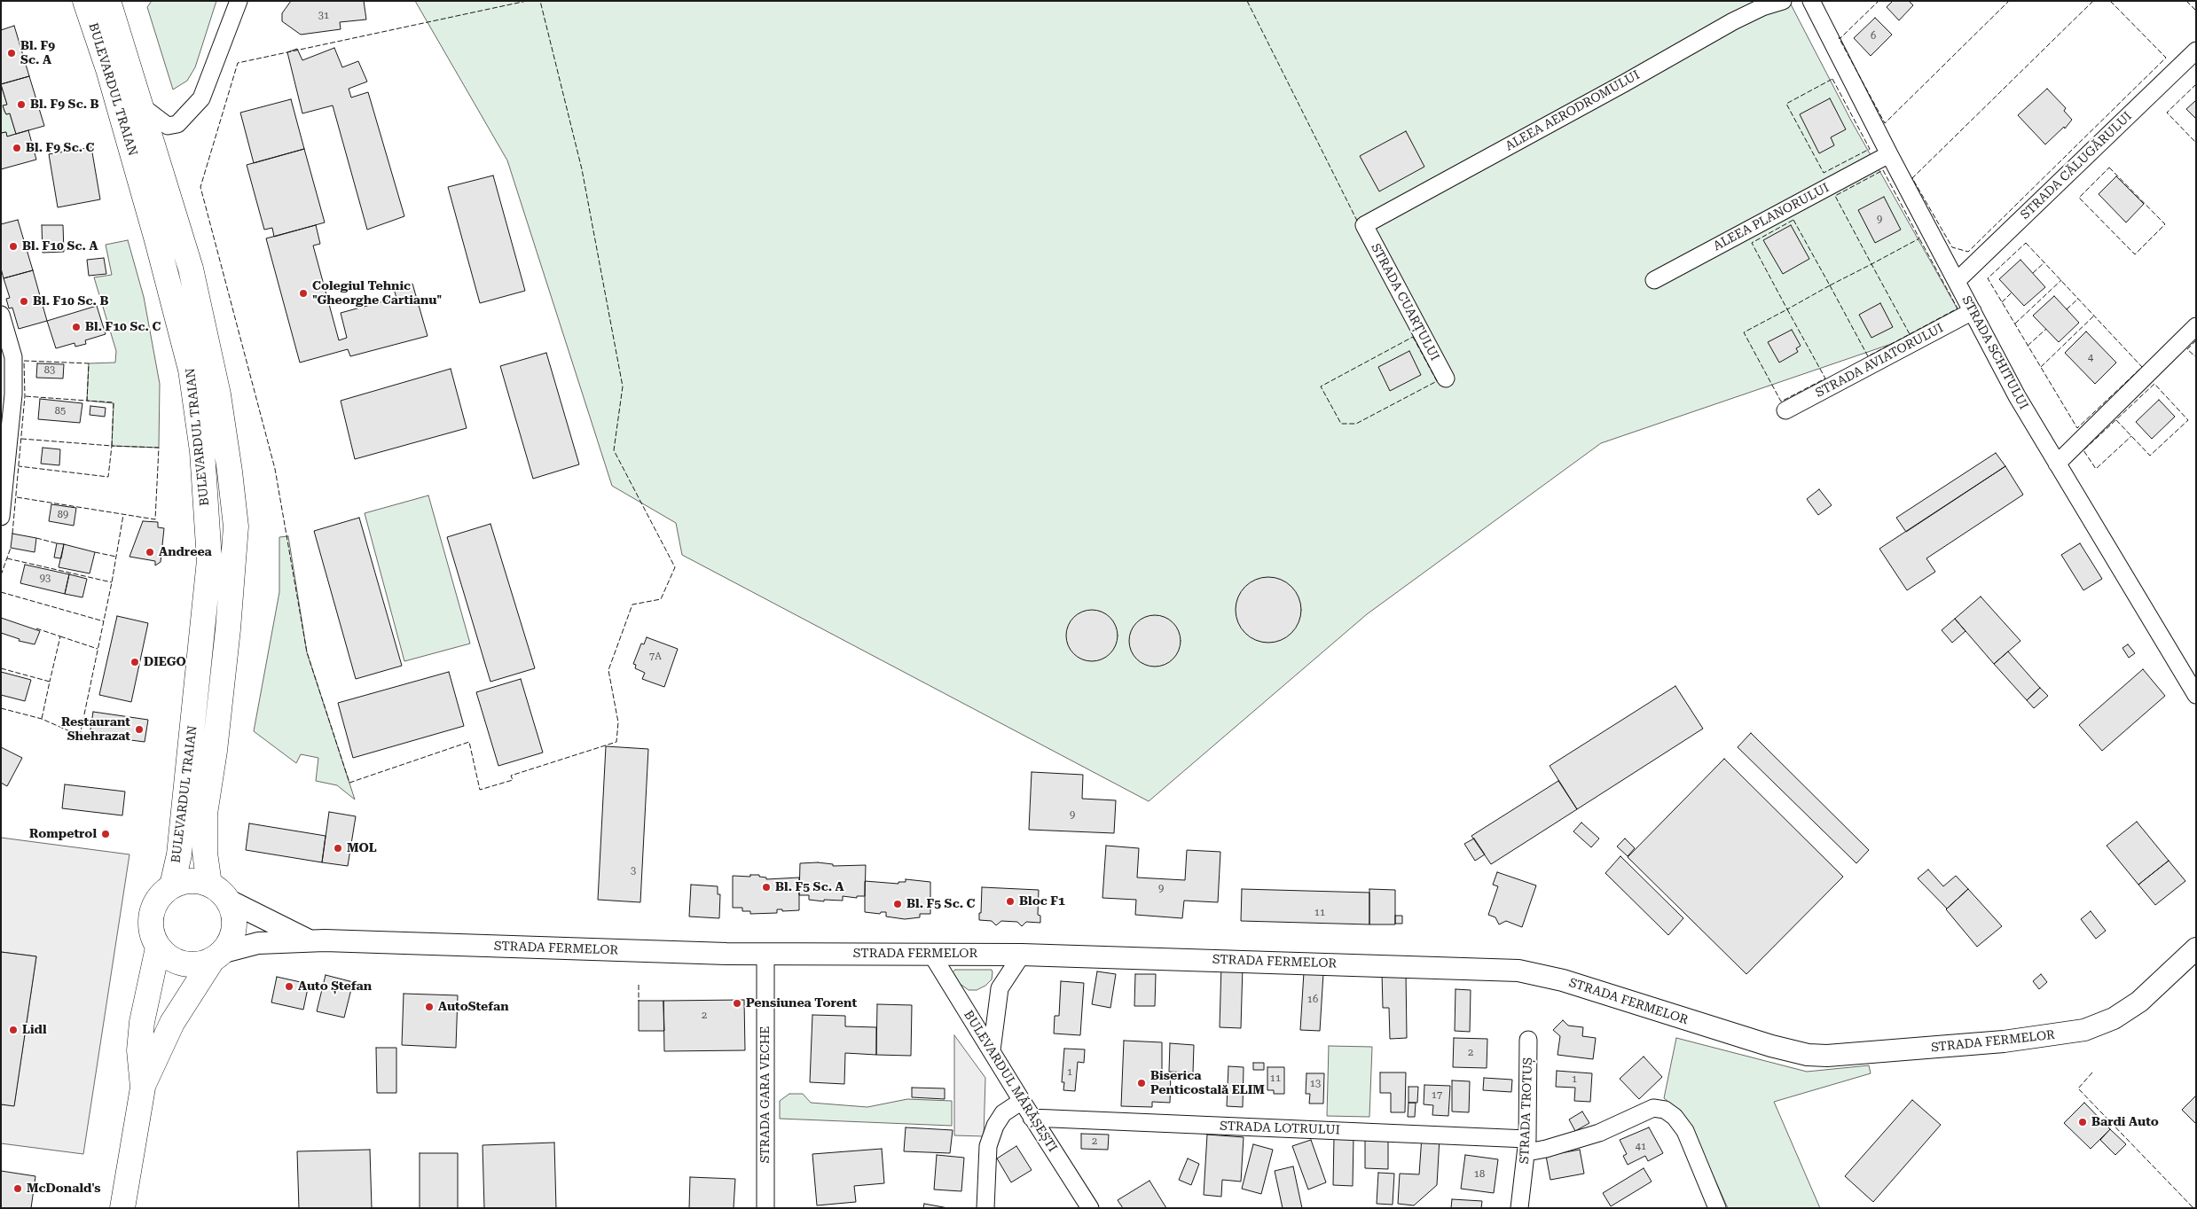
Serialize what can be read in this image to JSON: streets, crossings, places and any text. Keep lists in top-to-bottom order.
{
  "streets": {
    "main road": ["BULEVARDUL TRAIAN"],
    "street": [
      "ALEEA AERODROMULUI",
      "STRADA CĂLUGĂRULUI",
      "ALEEA PLANORULUI",
      "STRADA CUARȚULUI",
      "STRADA SCHITULUI",
      "STRADA AVIATORULUI",
      "STRADA FERMELOR",
      "BULEVARDUL MĂRĂȘEȘTI",
      "STRADA GARA VECHE",
      "STRADA TROTUȘ",
      "STRADA LOTRULUI"
    ]
  },
  "crossings": [
    ["BULEVARDUL TRAIAN", "STRADA FERMELOR"],
    ["ALEEA AERODROMULUI", "STRADA CUARȚULUI"],
    ["STRADA CĂLUGĂRULUI", "STRADA SCHITULUI"],
    ["ALEEA PLANORULUI", "STRADA SCHITULUI"],
    ["STRADA SCHITULUI", "STRADA AVIATORULUI"],
    ["STRADA FERMELOR", "BULEVARDUL MĂRĂȘEȘTI"],
    ["STRADA FERMELOR", "STRADA GARA VECHE"],
    ["BULEVARDUL MĂRĂȘEȘTI", "STRADA LOTRULUI"],
    ["STRADA TROTUȘ", "STRADA LOTRULUI"]
  ],
  "places": [
    "Bl. F9 Sc. A",
    "Bl. F9 Sc. B",
    "Bl. F9 Sc. C",
    "Bl. F10 Sc. A",
    "Colegiul Tehnic \"Gheorghe Cartianu\"",
    "Bl. F10 Sc. B",
    "Bl. F10 Sc. C",
    "Andreea",
    "DIEGO",
    "Restaurant Shehrazat",
    "Rompetrol",
    "MOL",
    "Bl. F5 Sc. A",
    "Bloc F1",
    "Bl. F5 Sc. C",
    "Auto Ștefan",
    "Pensiunea Torent",
    "AutoStefan",
    "Lidl",
    "Biserica Penticostală ELIM",
    "Bardi Auto",
    "McDonald's"
  ],
  "house_numbers": [
    "31",
    "6",
    "9",
    "4",
    "83",
    "85",
    "89",
    "93",
    "7A",
    "9",
    "3",
    "9",
    "11",
    "16",
    "2",
    "2",
    "1",
    "11",
    "1",
    "13",
    "17",
    "2",
    "41",
    "18"
  ]
}
